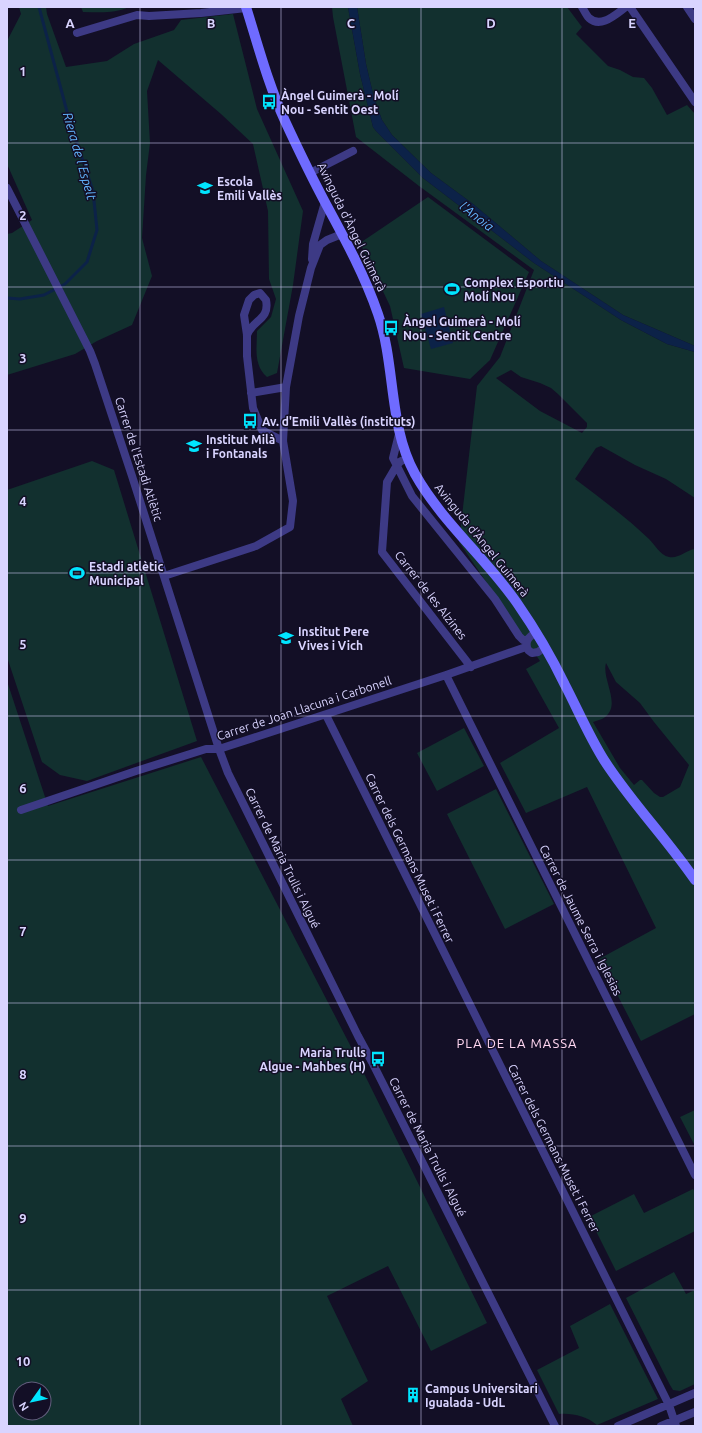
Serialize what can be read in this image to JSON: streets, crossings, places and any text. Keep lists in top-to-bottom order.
{
  "streets": {
    "street": [
      "Avinguda d'Àngel Guimerà",
      "Carrer de l'Estadi Atlètic",
      "Carrer de les Alzines",
      "Carrer de Joan Llacuna i Carbonell",
      "Carrer de Maria Trulls i Algué",
      "Carrer dels Germans Muset i Ferrer",
      "Carrer de Jaume Serra i Iglesias"
    ]
  },
  "crossings": [
    ["Avinguda d'Àngel Guimerà", "Carrer de Joan Llacuna i Carbonell"],
    ["Carrer de l'Estadi Atlètic", "Carrer de Joan Llacuna i Carbonell"],
    ["Carrer de l'Estadi Atlètic", "Carrer de Maria Trulls i Algué"],
    ["Carrer de les Alzines", "Carrer de Joan Llacuna i Carbonell"],
    ["Carrer de Joan Llacuna i Carbonell", "Carrer de Maria Trulls i Algué"],
    ["Carrer de Joan Llacuna i Carbonell", "Carrer dels Germans Muset i Ferrer"],
    ["Carrer de Joan Llacuna i Carbonell", "Carrer de Jaume Serra i Iglesias"]
  ],
  "districts": ["PLA DE LA MASSA"],
  "water": ["Riera de l'Espelt", "l'Anoia"],
  "places": {
    "bus stop": [
      "Àngel Guimerà - Molí Nou - Sentit Oest",
      "Àngel Guimerà - Molí Nou - Sentit Centre",
      "Av. d'Emili Vallès (instituts)",
      "Maria Trulls Algue - Mahbes (H)"
    ],
    "school or university": ["Escola Emili Vallès", "Institut Milà i Fontanals", "Institut Pere Vives i Vich"],
    "sports": ["Complex Esportiu Molí Nou", "Estadi atlètic Municipal"],
    "building": ["Campus Universitari Igualada - UdL"]
  },
  "north": "bottom left",
  "grid": {
    "columns": [
      "A",
      "B",
      "C",
      "D",
      "E"
    ],
    "rows": [
      "1",
      "2",
      "3",
      "4",
      "5",
      "6",
      "7",
      "8",
      "9",
      "10"
    ]
  }
}
